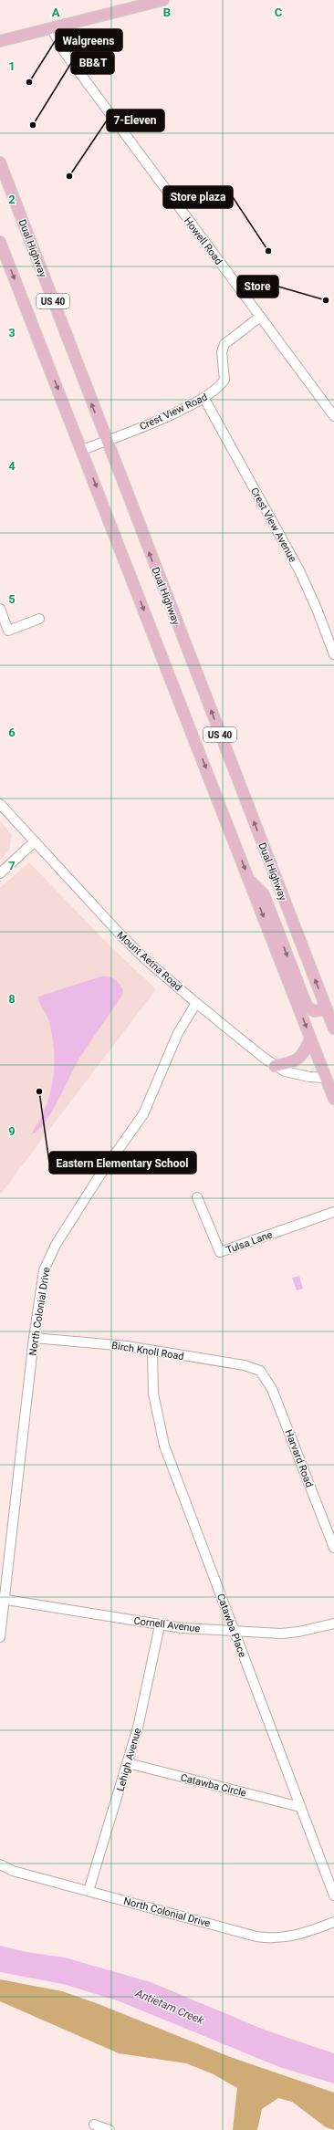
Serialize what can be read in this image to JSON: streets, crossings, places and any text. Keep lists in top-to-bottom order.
{
  "streets": {
    "main road": ["Dual Highway", "US 40"],
    "street": [
      "Howell Road",
      "Crest View Road",
      "Crest View Avenue",
      "Mount Aetna Road",
      "Tulsa Lane",
      "North Colonial Drive",
      "Birch Knoll Road",
      "Harvard Road",
      "Cornell Avenue",
      "Catawba Place",
      "Lehigh Avenue",
      "Catawba Circle"
    ]
  },
  "crossings": [
    ["Howell Road", "Crest View Road"],
    ["Dual Highway", "Crest View Road"],
    ["US 40", "Crest View Road"],
    ["US 40", "Mount Aetna Road"],
    ["Crest View Road", "Crest View Avenue"],
    ["Mount Aetna Road", "North Colonial Drive"],
    ["North Colonial Drive", "Birch Knoll Road"],
    ["North Colonial Drive", "Cornell Avenue"],
    ["North Colonial Drive", "Lehigh Avenue"],
    ["Birch Knoll Road", "Harvard Road"],
    ["Birch Knoll Road", "Catawba Place"],
    ["Cornell Avenue", "Catawba Place"],
    ["Cornell Avenue", "Lehigh Avenue"],
    ["Catawba Place", "Catawba Circle"],
    ["Lehigh Avenue", "Catawba Circle"]
  ],
  "water": ["Antietam Creek"],
  "places": [
    "Walgreens",
    "BB&T",
    "7-Eleven",
    "Store plaza",
    "Store",
    "Eastern Elementary School"
  ],
  "grid": {
    "columns": ["A", "B", "C"],
    "rows": [
      "1",
      "2",
      "3",
      "4",
      "5",
      "6",
      "7",
      "8",
      "9"
    ]
  }
}
